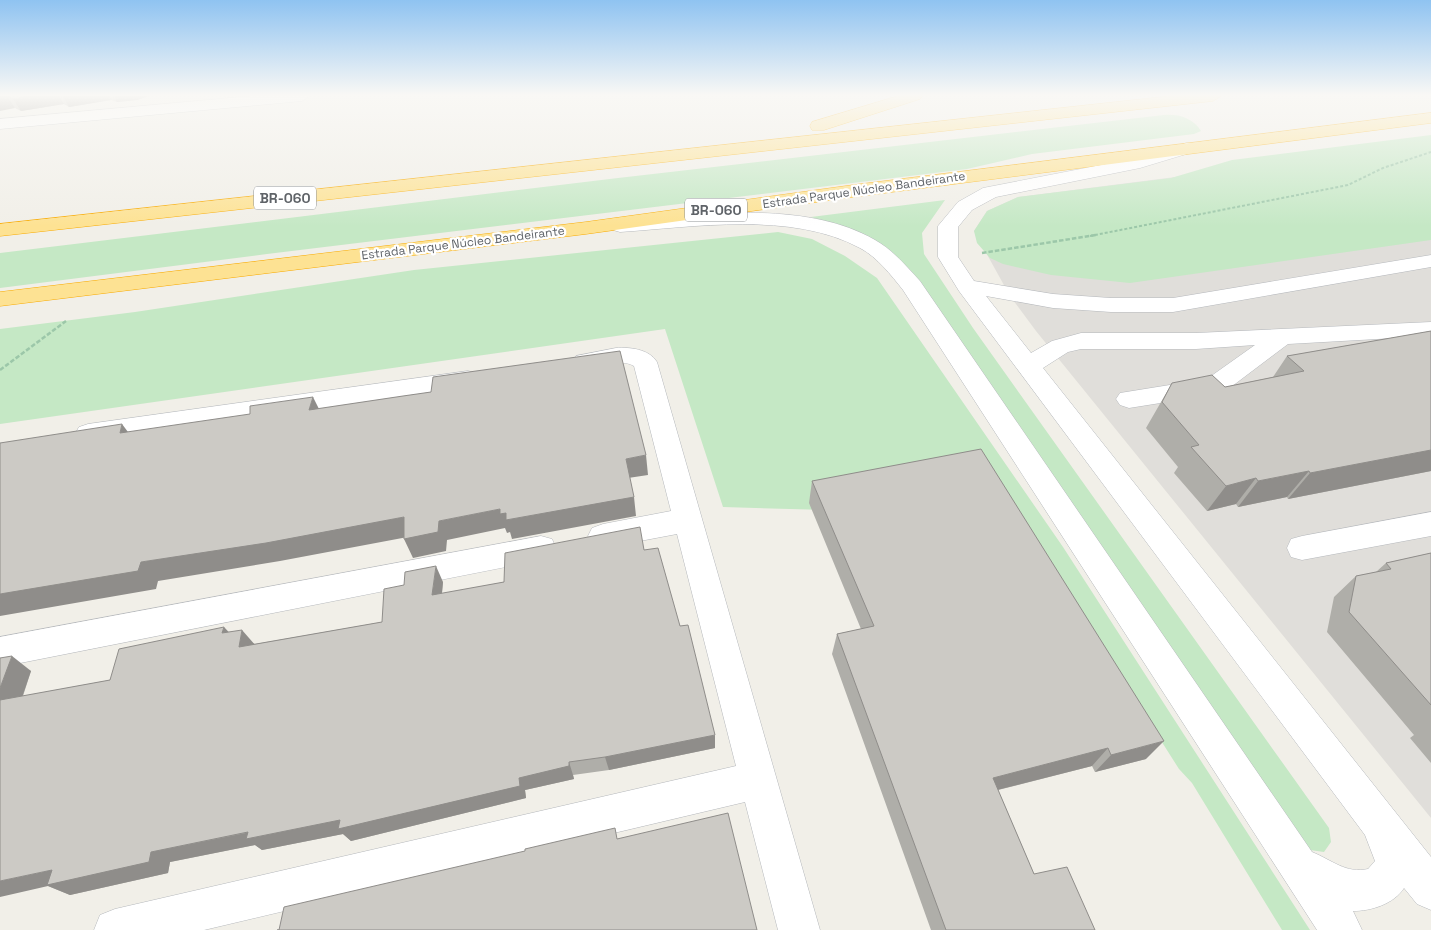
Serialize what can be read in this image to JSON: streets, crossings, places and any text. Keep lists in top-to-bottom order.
{
  "streets": {
    "highway": ["Estrada Parque Núcleo Bandeirante", "BR-060"]
  }
}
